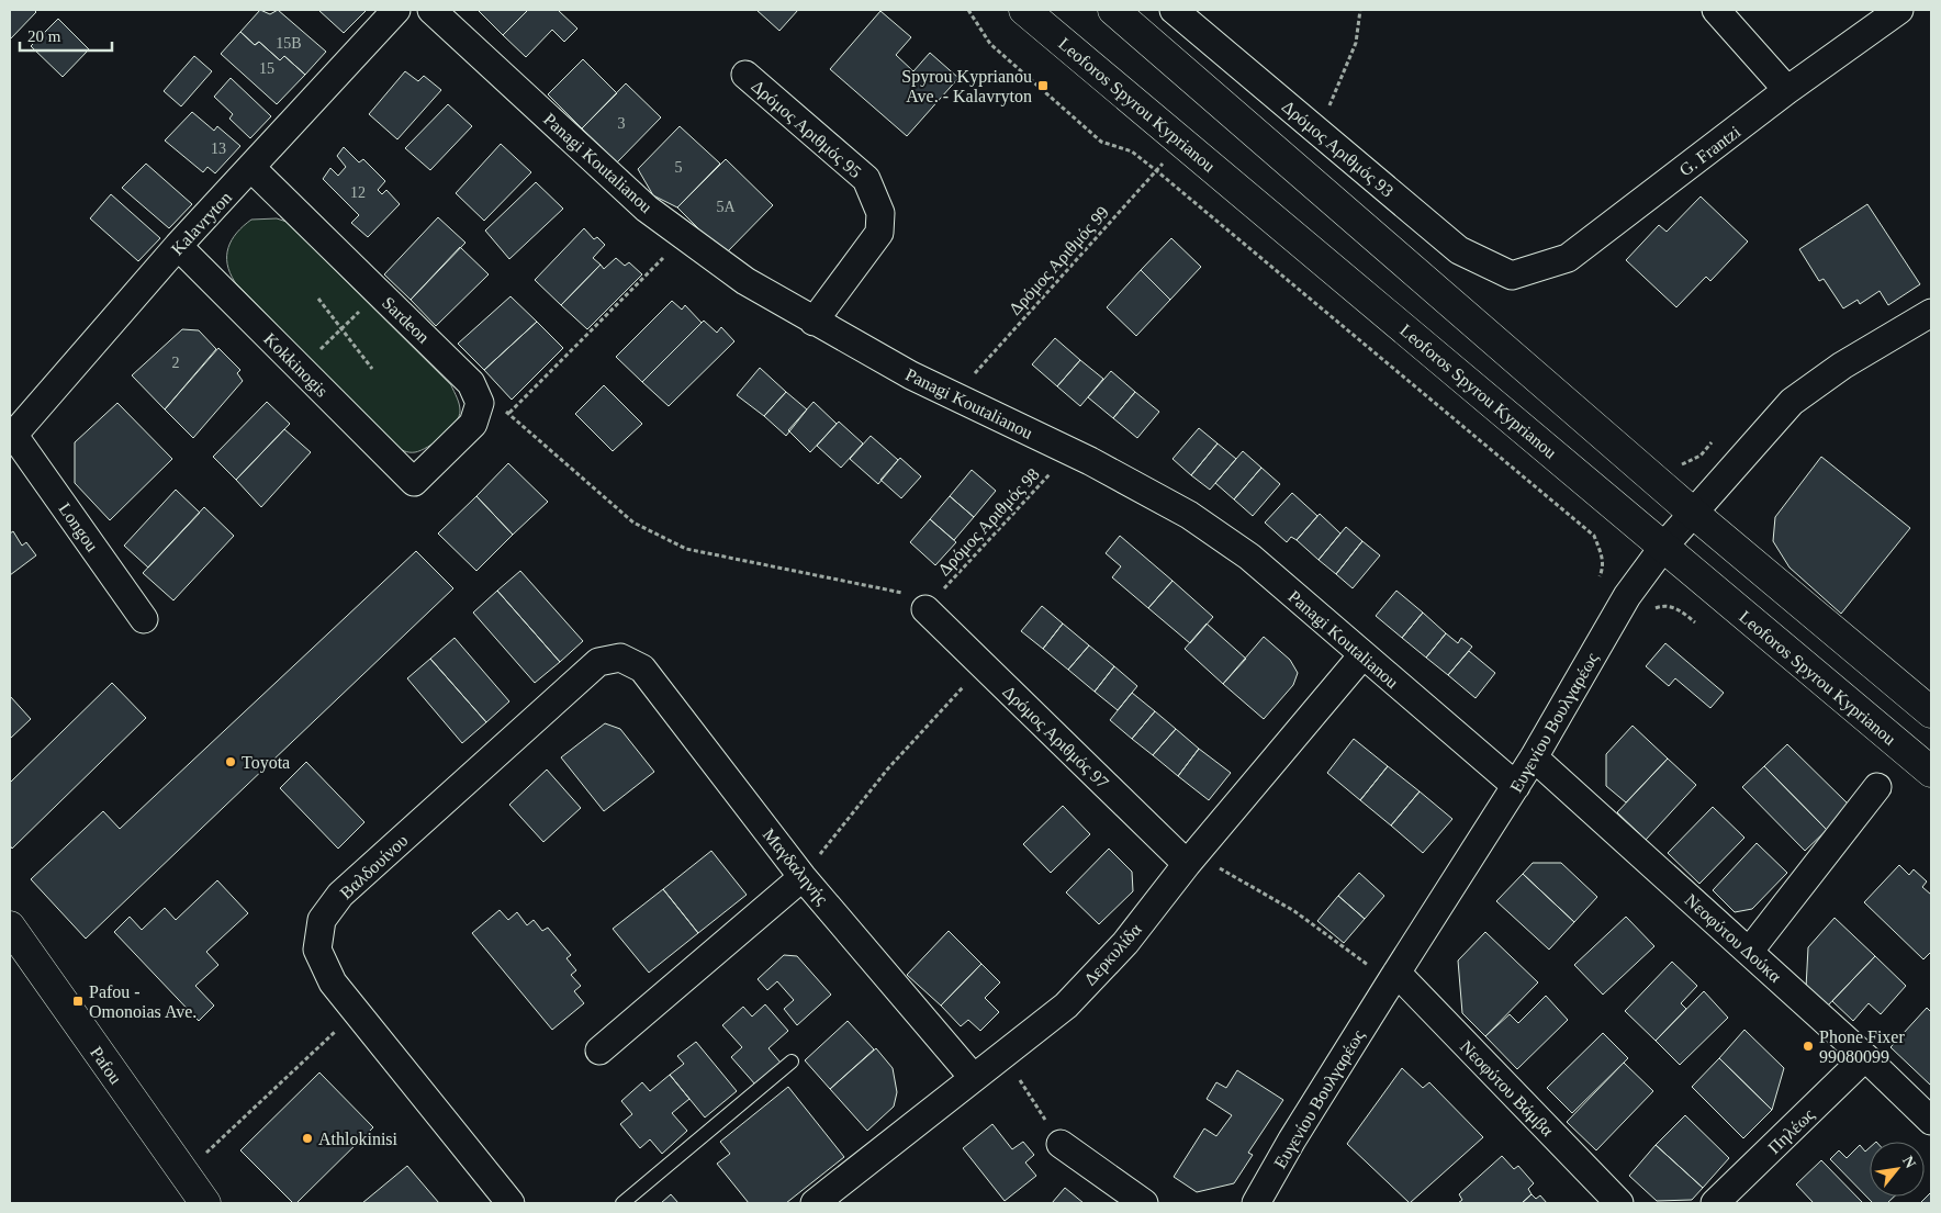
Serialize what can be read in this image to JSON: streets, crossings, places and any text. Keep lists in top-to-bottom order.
{
  "streets": {
    "main road": ["Leoforos Spyrou Kyprianou", "Pafou"],
    "street": [
      "Δρόμος Αριθμός 95",
      "Δρόμος Αριθμός 93",
      "G. Frantzi",
      "Panagi Koutalianou",
      "Kalavryton",
      "Sardeon",
      "Kokkinogis",
      "Longou",
      "Ευγενίου Βουλγαρέως",
      "Δρόμος Αριθμός 97",
      "Βαλδουίνου",
      "Μαγδαληνής",
      "Νεοφύτου Δούκα",
      "Δερκυλίδα",
      "Νεοφύτου Βάμβα",
      "Πηλέως"
    ],
    "path": ["Δρόμος Αριθμός 99", "Δρόμος Αριθμός 98"]
  },
  "crossings": [
    ["Leoforos Spyrou Kyprianou", "Δρόμος Αριθμός 99"],
    ["Leoforos Spyrou Kyprianou", "Ευγενίου Βουλγαρέως"],
    ["Δρόμος Αριθμός 95", "Panagi Koutalianou"],
    ["Δρόμος Αριθμός 93", "G. Frantzi"],
    ["Panagi Koutalianou", "Δρόμος Αριθμός 99"],
    ["Panagi Koutalianou", "Δρόμος Αριθμός 98"],
    ["Panagi Koutalianou", "Ευγενίου Βουλγαρέως"],
    ["Panagi Koutalianou", "Δερκυλίδα"],
    ["Kalavryton", "Sardeon"],
    ["Kalavryton", "Kokkinogis"],
    ["Kalavryton", "Longou"],
    ["Sardeon", "Kokkinogis"],
    ["Δρόμος Αριθμός 98", "Δρόμος Αριθμός 97"],
    ["Ευγενίου Βουλγαρέως", "Νεοφύτου Δούκα"],
    ["Ευγενίου Βουλγαρέως", "Νεοφύτου Βάμβα"],
    ["Δρόμος Αριθμός 97", "Δερκυλίδα"],
    ["Βαλδουίνου", "Μαγδαληνής"],
    ["Μαγδαληνής", "Δερκυλίδα"],
    ["Νεοφύτου Δούκα", "Πηλέως"]
  ],
  "places": {
    "transit": ["Spyrou Kyprianou Ave. - Kalavryton", "Pafou - Omonoias Ave."],
    "other": ["Toyota", "Phone Fixer 99080099", "Athlokinisi"]
  },
  "house_numbers": [
    "15B",
    "15",
    "3",
    "13",
    "5",
    "12",
    "5A",
    "2"
  ],
  "scale_bar": "20 m",
  "north": "top right"
}
